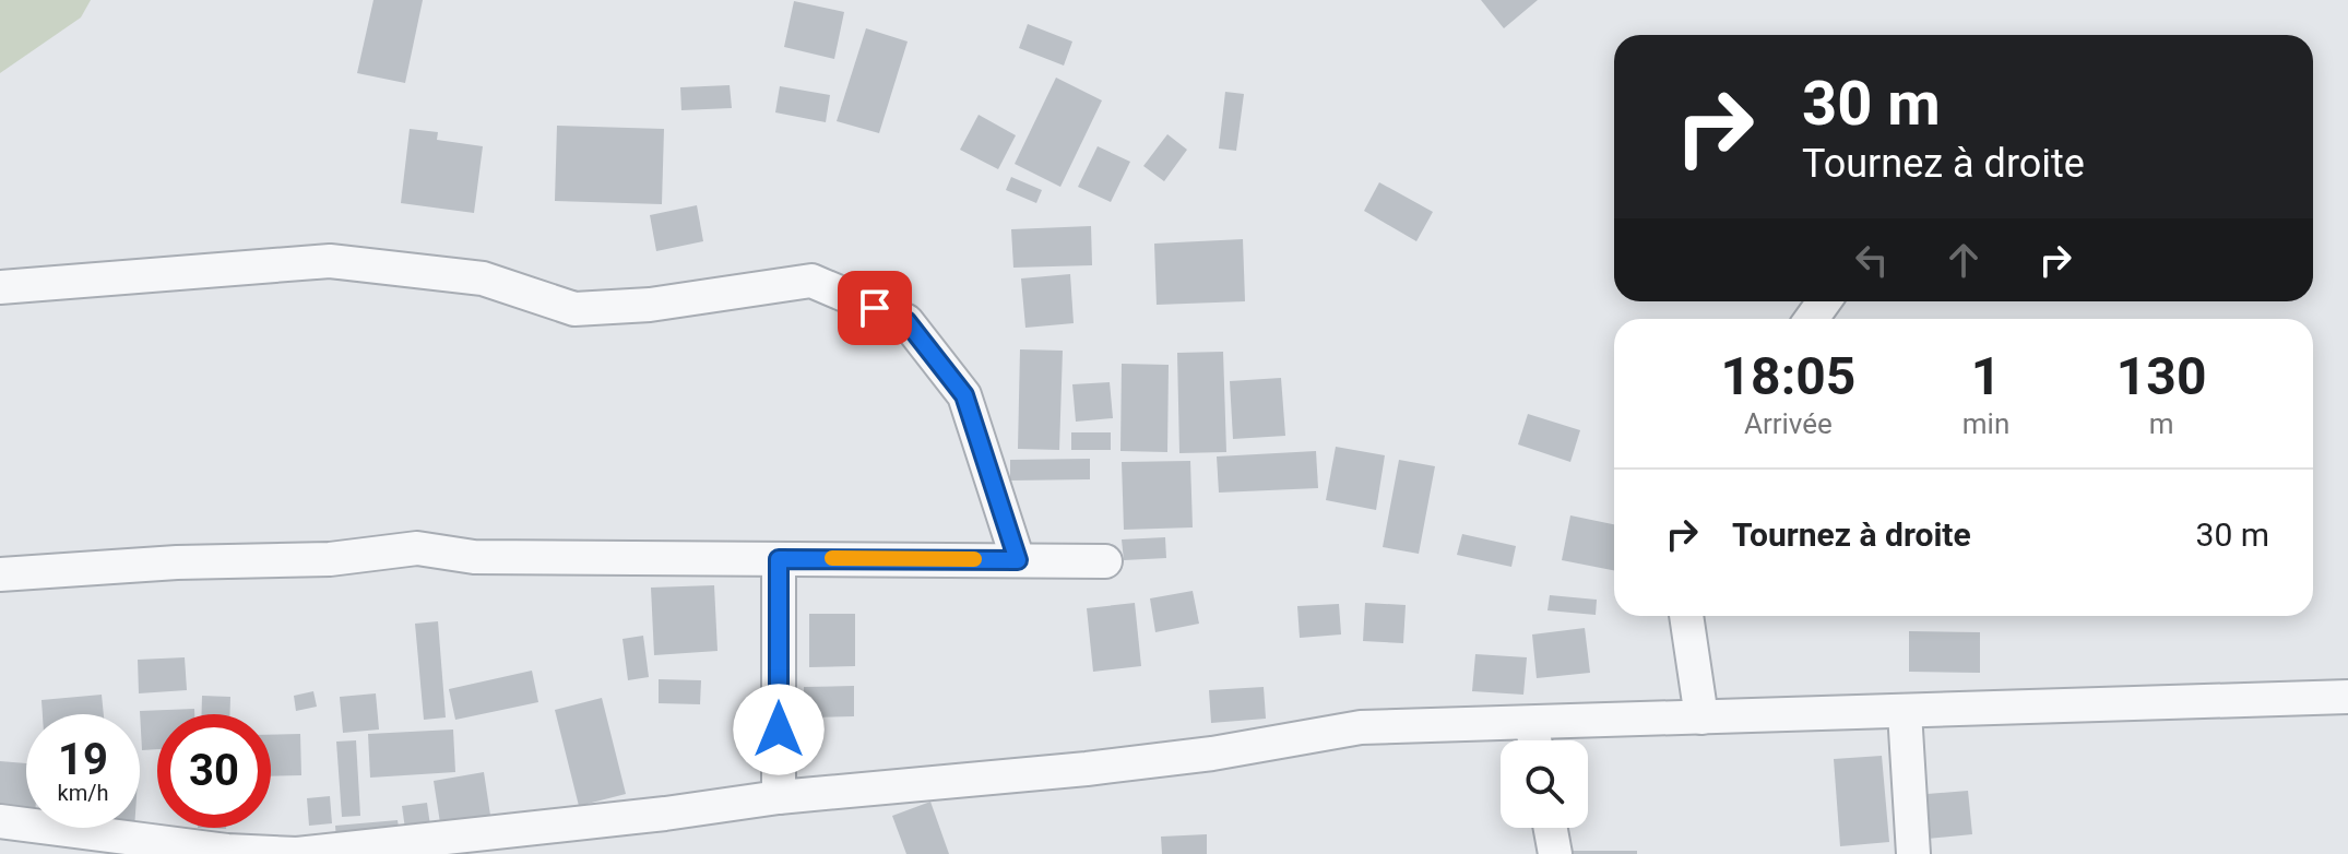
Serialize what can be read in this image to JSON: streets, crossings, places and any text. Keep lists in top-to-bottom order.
{
  "page": {
    "turn": ["30 m", "Tournez à droite"],
    "eta": [
      "18:05",
      "Arrivée",
      "1",
      "min",
      "130",
      "m"
    ],
    "list": [
      {
        "name": "Tournez à droite",
        "value": "30 m"
      }
    ],
    "speed": "19 km/h",
    "limit": "30"
  }
}
